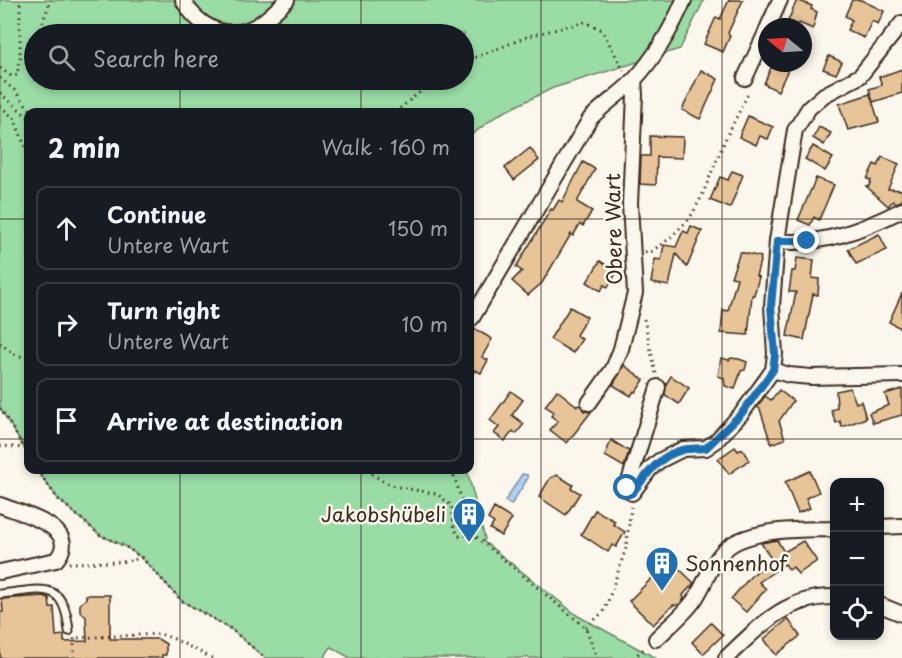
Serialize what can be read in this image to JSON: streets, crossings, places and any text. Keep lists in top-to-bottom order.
{
  "streets": {
    "street": ["Obere Wart"]
  },
  "places": {
    "building": ["Jakobshübeli", "Sonnenhof"]
  },
  "north": "left",
  "page": {
    "search": "Search here",
    "heading": ["2 min", "Walk · 160 m"],
    "list": [
      ["Continue", "Untere Wart", "150 m"],
      ["Turn right", "Untere Wart", "10 m"],
      "Arrive at destination"
    ],
    "map_buttons": ["+", "−"]
  }
}
